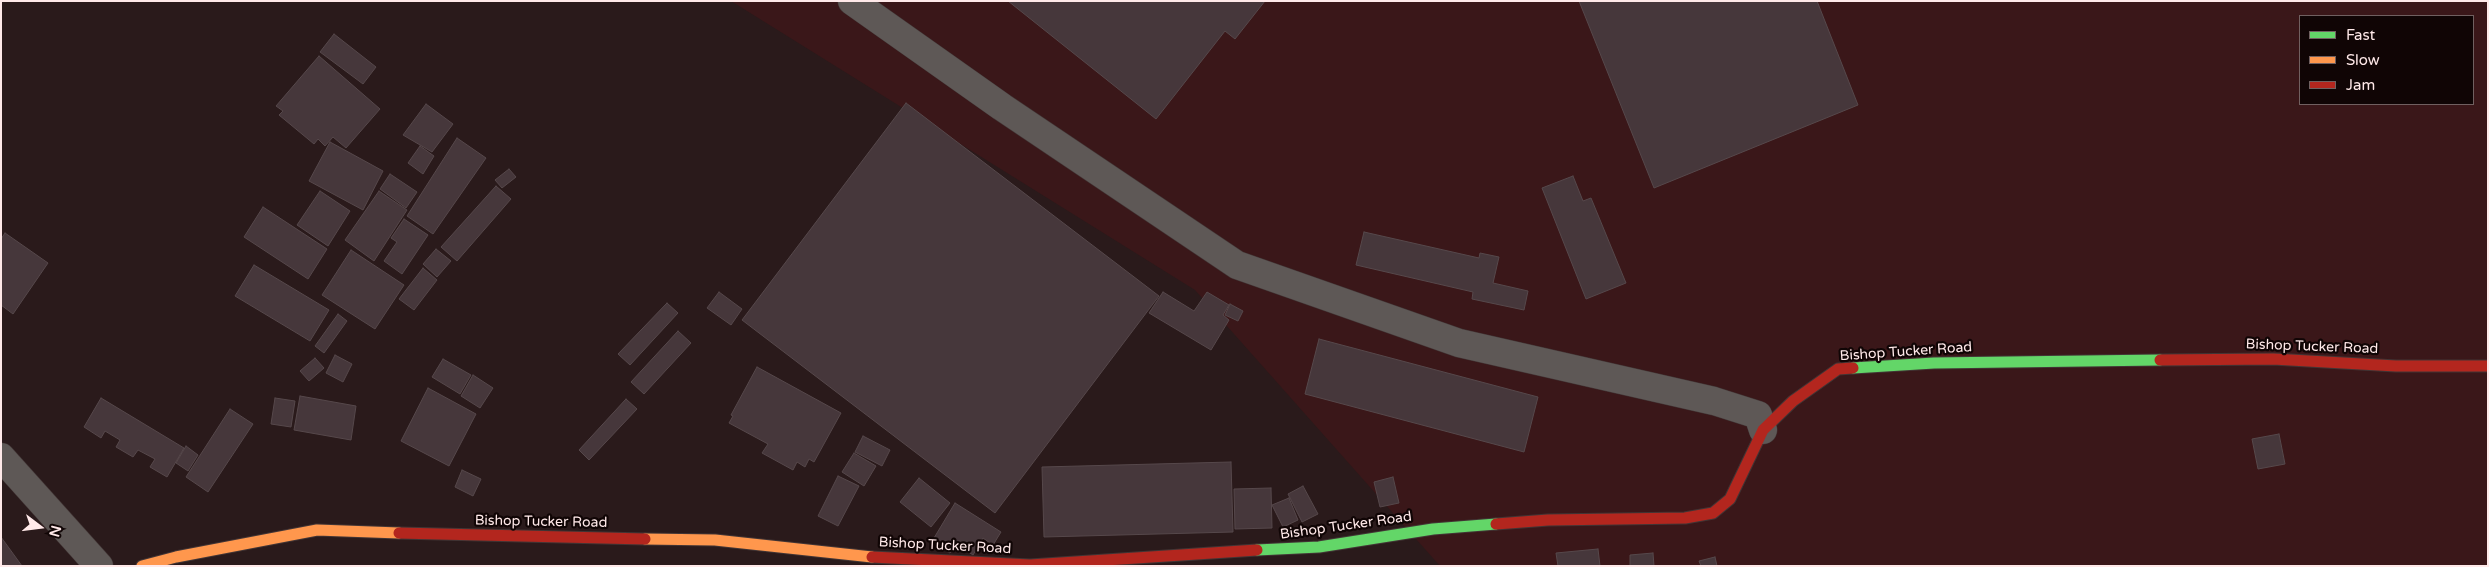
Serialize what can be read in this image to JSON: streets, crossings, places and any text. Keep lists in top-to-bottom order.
{
  "streets": {
    "main road": ["Bishop Tucker Road"]
  },
  "legend": ["Fast", "Slow", "Jam"],
  "north": "right"
}
